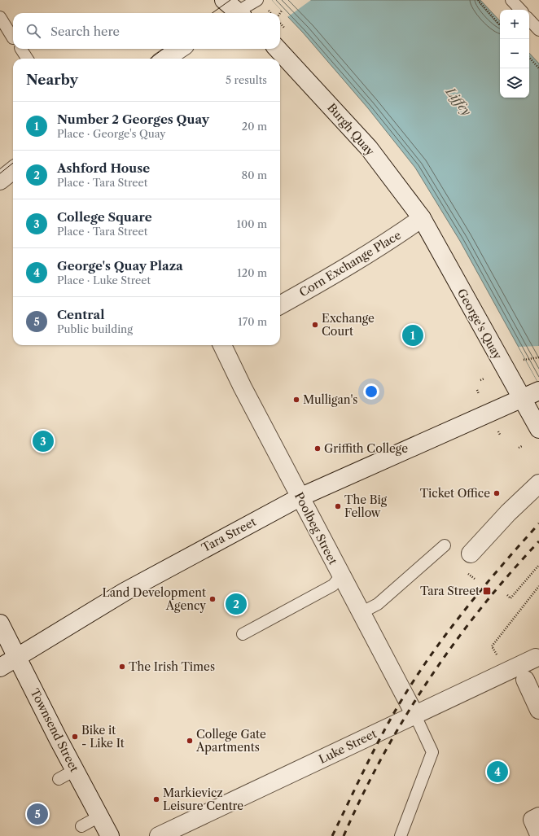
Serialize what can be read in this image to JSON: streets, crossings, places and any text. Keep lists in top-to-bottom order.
{
  "streets": {
    "street": [
      "Burgh Quay",
      "Corn Exchange Place",
      "George's Quay",
      "Poolbeg Street",
      "Tara Street",
      "Townsend Street",
      "Luke Street"
    ]
  },
  "crossings": [
    ["Burgh Quay", "Corn Exchange Place"],
    ["Burgh Quay", "George's Quay"],
    ["Corn Exchange Place", "George's Quay"],
    ["George's Quay", "Tara Street"],
    ["Poolbeg Street", "Tara Street"],
    ["Poolbeg Street", "Luke Street"],
    ["Tara Street", "Townsend Street"]
  ],
  "water": ["Liffey"],
  "places": {
    "other": [
      "Exchange Court",
      "Mulligan's",
      "Griffith College",
      "Ticket Office",
      "The Big Fellow",
      "Land Development Agency",
      "The Irish Times",
      "Bike it - Like It",
      "College Gate Apartments",
      "Markievicz Leisure Centre"
    ],
    "transit": ["Tara Street"]
  },
  "page": {
    "map_buttons": ["+", "−"],
    "search": "Search here",
    "heading": ["Nearby", "5 results"],
    "list": [
      {
        "mark": "1",
        "name": "Number 2 Georges Quay",
        "note": "Place · George's Quay",
        "value": "20 m"
      },
      {
        "mark": "2",
        "name": "Ashford House",
        "note": "Place · Tara Street",
        "value": "80 m"
      },
      {
        "mark": "3",
        "name": "College Square",
        "note": "Place · Tara Street",
        "value": "100 m"
      },
      {
        "mark": "4",
        "name": "George's Quay Plaza",
        "note": "Place · Luke Street",
        "value": "120 m"
      },
      {
        "mark": "5",
        "name": "Central",
        "note": "Public building",
        "value": "170 m"
      }
    ],
    "pins": [
      "1",
      "3",
      "2",
      "4",
      "5"
    ]
  }
}
